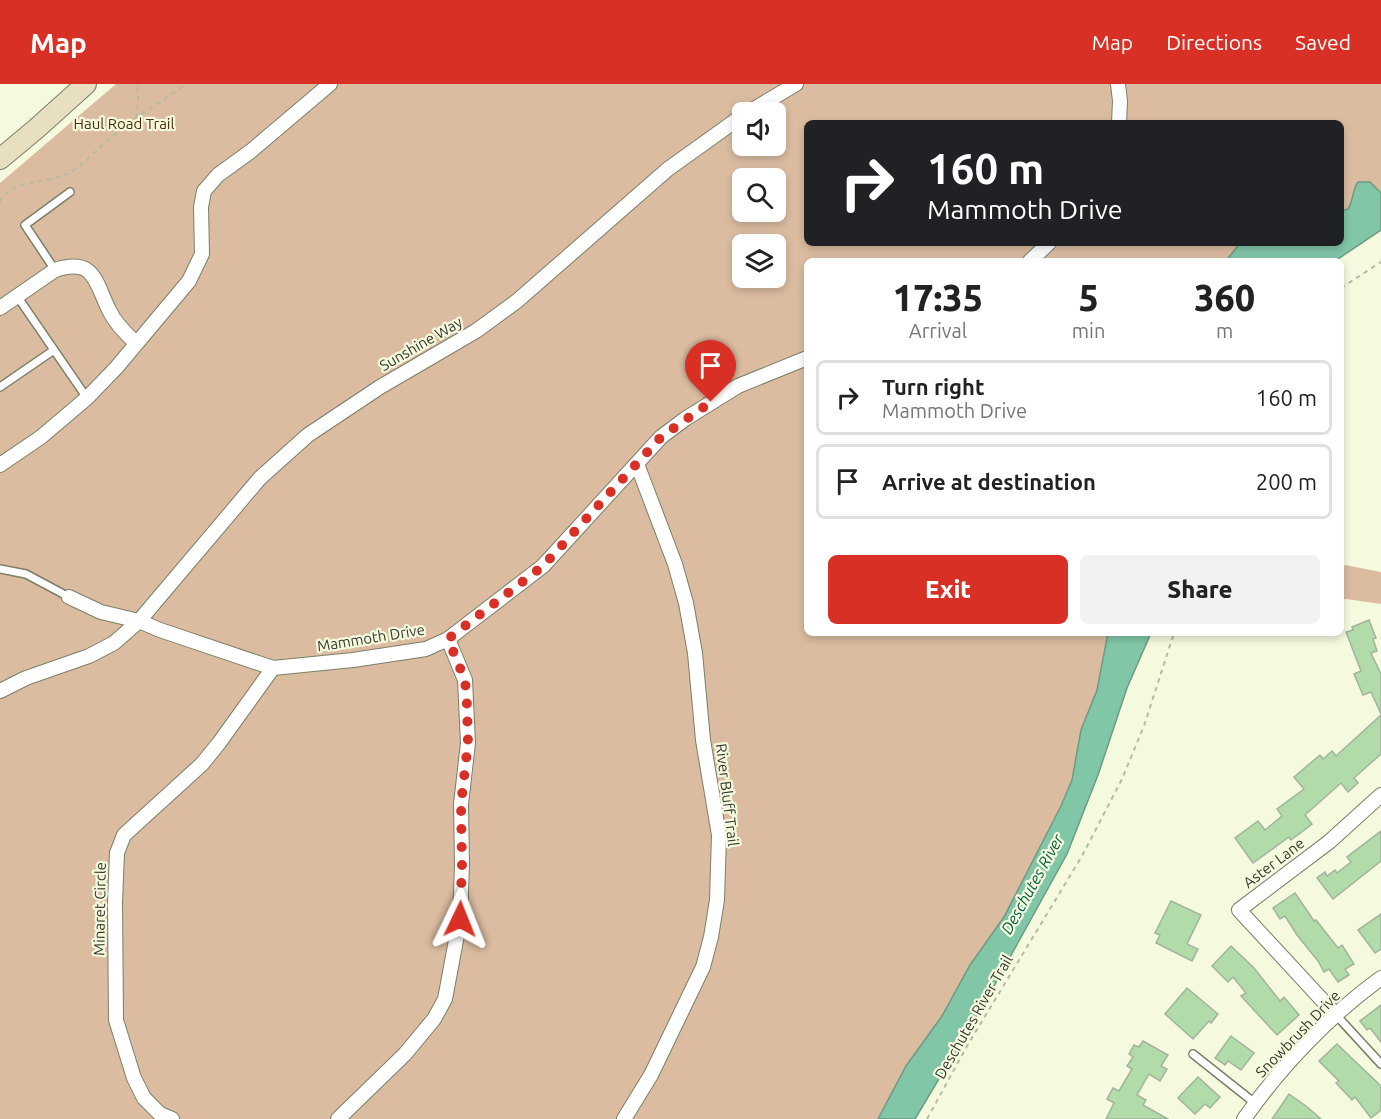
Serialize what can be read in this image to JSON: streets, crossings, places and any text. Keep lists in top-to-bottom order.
{
  "streets": {
    "street": [
      "Sunshine Way",
      "Mammoth Drive",
      "River Bluff Trail",
      "Aster Lane",
      "Minaret Circle",
      "Snowbrush Drive"
    ],
    "path": ["Deschutes River Trail"]
  },
  "crossings": [
    ["Sunshine Way", "Mammoth Drive"],
    ["Mammoth Drive", "River Bluff Trail"],
    ["Mammoth Drive", "Minaret Circle"],
    ["Aster Lane", "Snowbrush Drive"]
  ],
  "water": ["Deschutes River"],
  "parks": ["Haul Road Trail"],
  "page": {
    "header": "Map",
    "nav": ["Map", "Directions", "Saved"],
    "turn": ["160 m", "Mammoth Drive"],
    "eta": [
      "17:35",
      "Arrival",
      "5",
      "min",
      "360",
      "m"
    ],
    "list": [
      {
        "name": "Turn right",
        "note": "Mammoth Drive",
        "value": "160 m"
      },
      {
        "name": "Arrive at destination",
        "value": "200 m"
      }
    ],
    "buttons": ["Exit", "Share"]
  }
}
